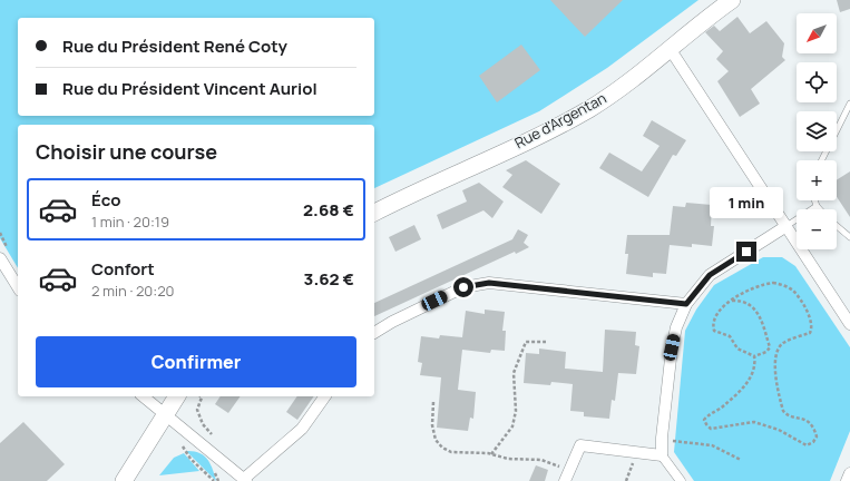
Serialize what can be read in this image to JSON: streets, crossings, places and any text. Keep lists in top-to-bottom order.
{
  "streets": {
    "main road": ["Rue d'Argentan"]
  },
  "north": "bottom left",
  "page": {
    "map_buttons": ["+", "−"],
    "banner": ["Rue du Président René Coty", "Rue du Président Vincent Auriol"],
    "heading": "Choisir une course",
    "list": [
      {
        "name": "Éco",
        "note": "1 min · 20:19",
        "value": "2.68 €"
      },
      {
        "name": "Confort",
        "note": "2 min · 20:20",
        "value": "3.62 €"
      }
    ],
    "bubble": "1 min",
    "buttons": "Confirmer"
  }
}
